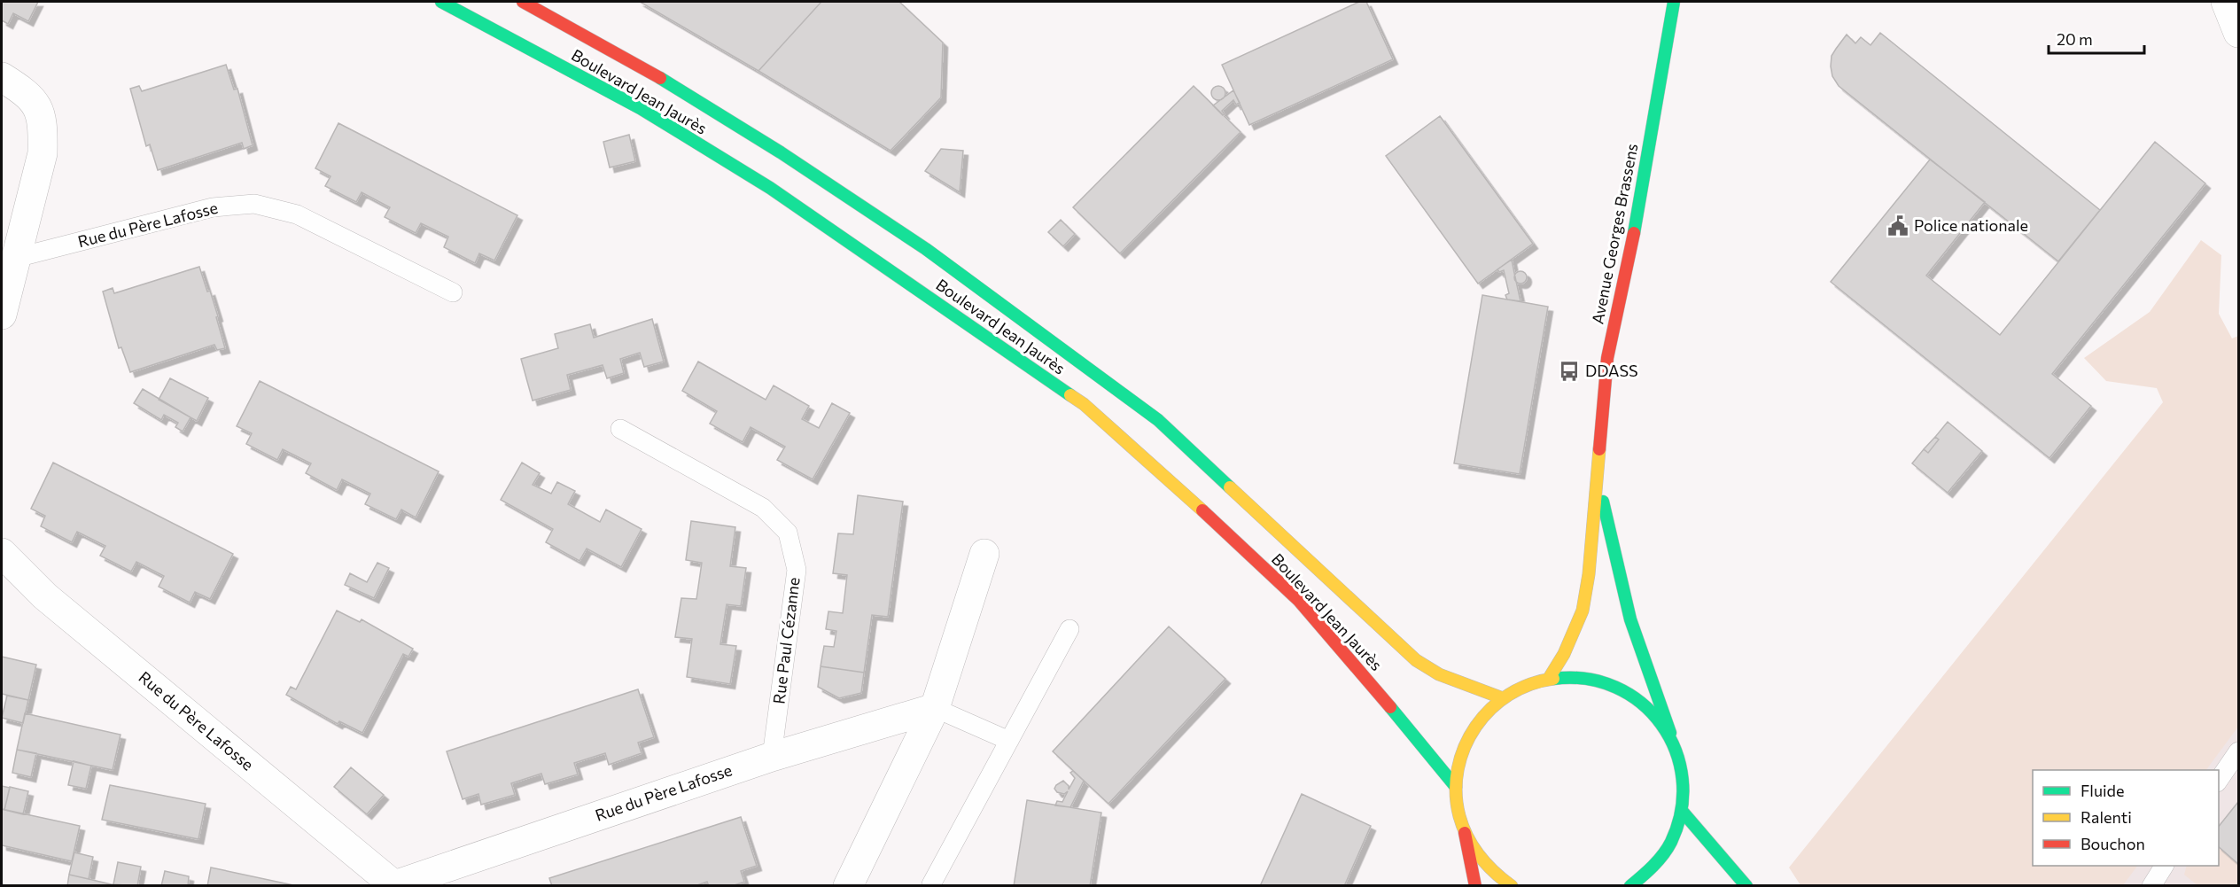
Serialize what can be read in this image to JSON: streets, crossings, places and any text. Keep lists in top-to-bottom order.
{
  "streets": {
    "main road": ["Boulevard Jean Jaurès", "Avenue Georges Brassens"],
    "street": ["Rue du Père Lafosse"],
    "lane": ["Rue Paul Cézanne"]
  },
  "crossings": [
    ["Rue du Père Lafosse", "Rue Paul Cézanne"]
  ],
  "places": {
    "public building": ["Police nationale"],
    "bus stop": ["DDASS"]
  },
  "legend": ["Fluide", "Ralenti", "Bouchon"],
  "scale_bar": "20 m"
}
